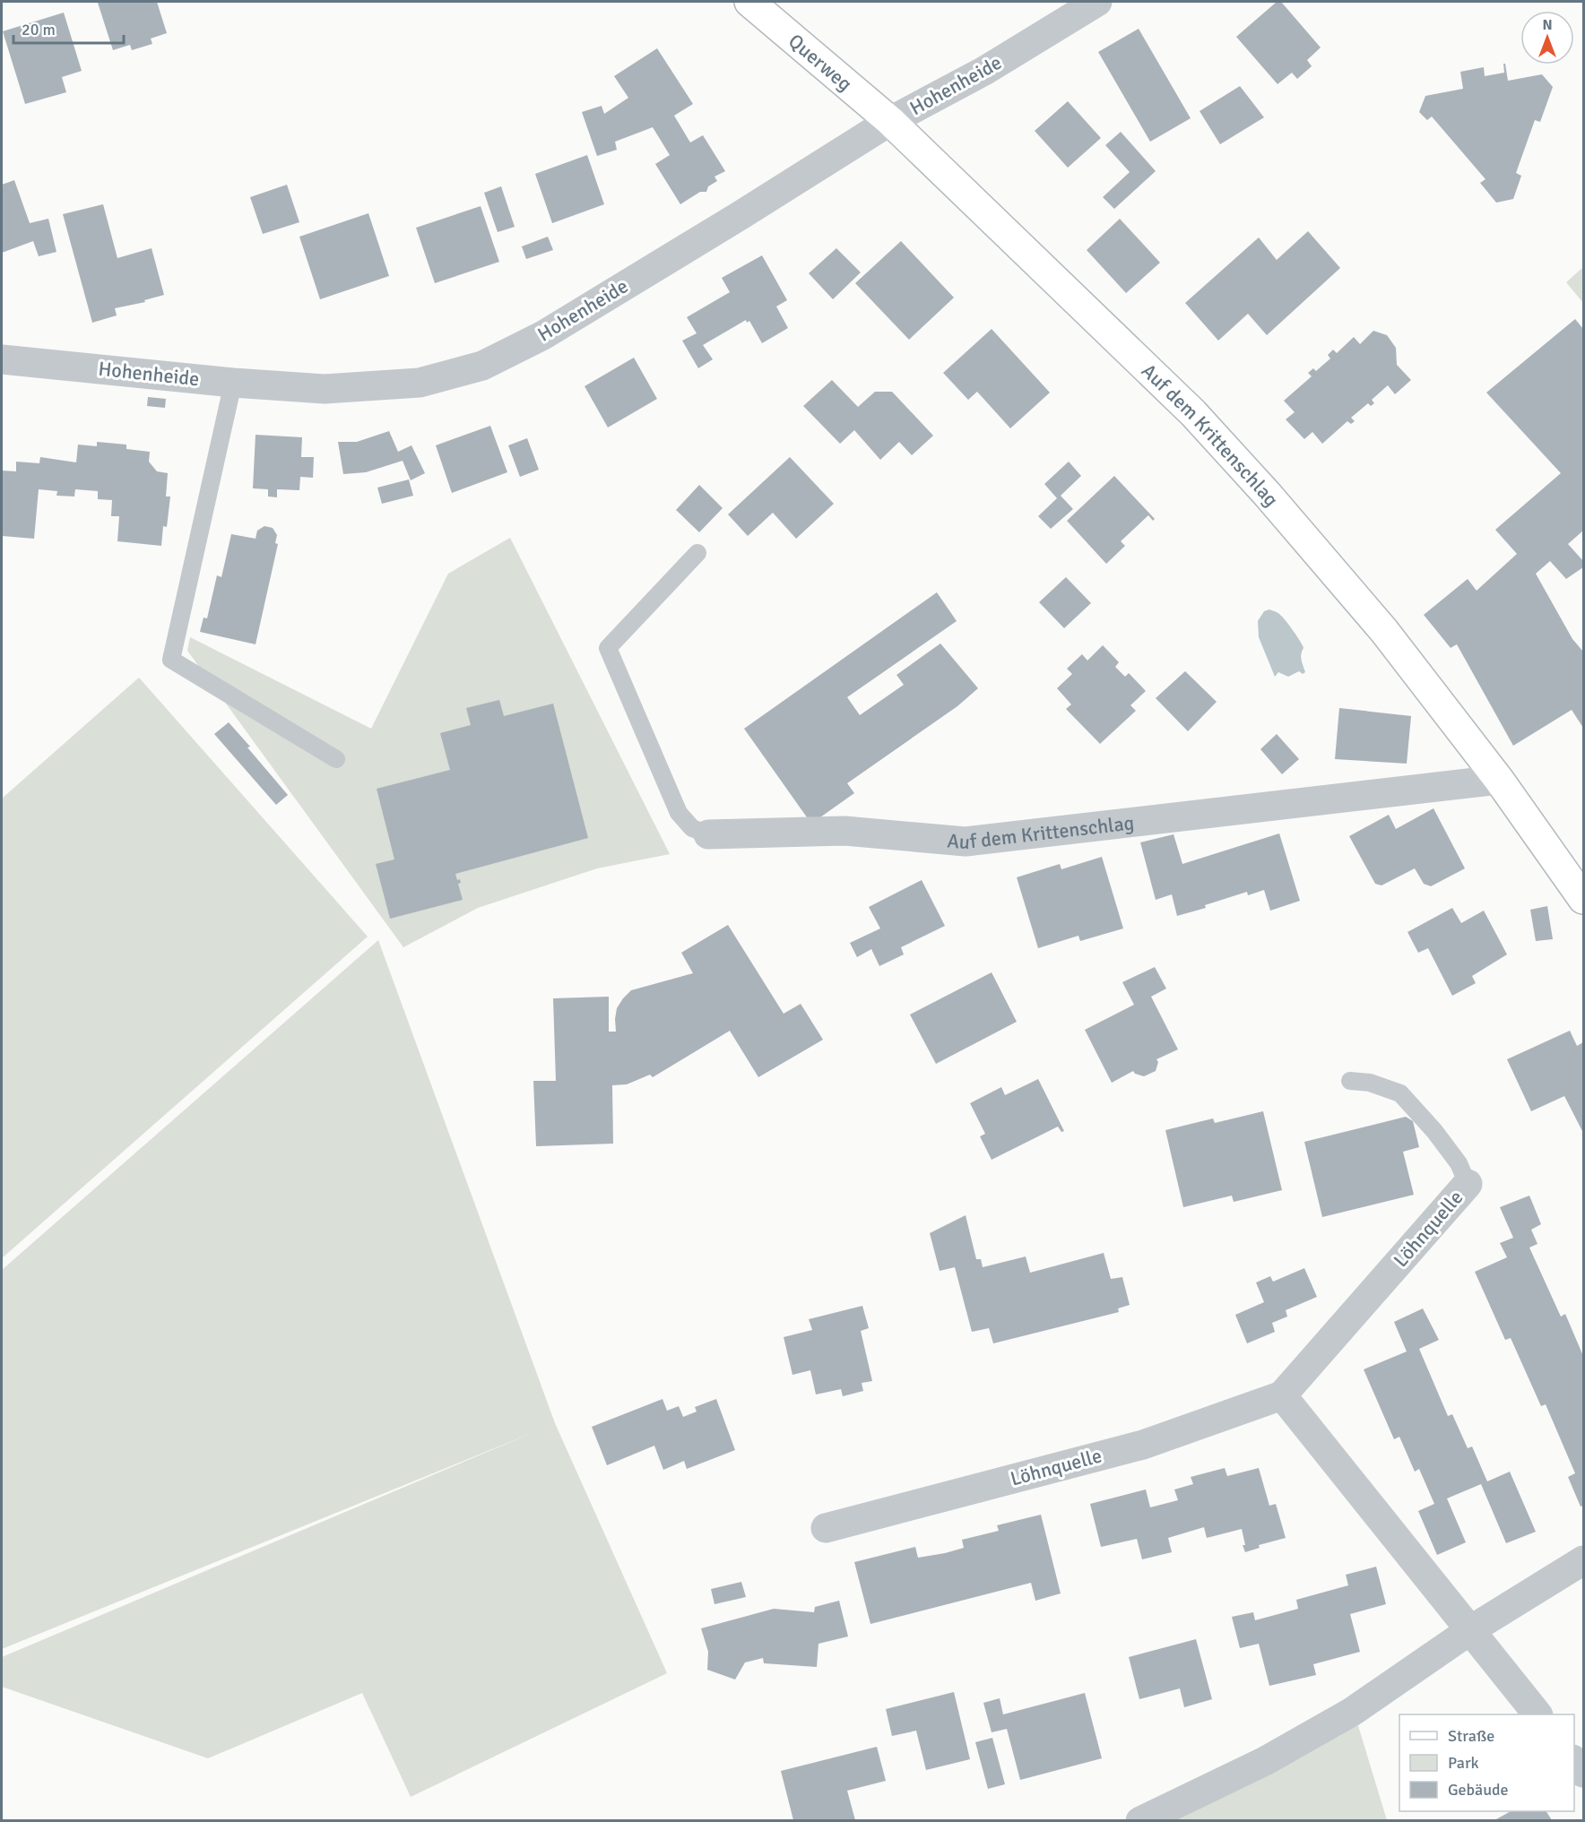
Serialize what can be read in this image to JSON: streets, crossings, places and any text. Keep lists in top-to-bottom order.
{
  "streets": {
    "street": [
      "Querweg",
      "Hohenheide",
      "Auf dem Krittenschlag",
      "Löhnquelle"
    ]
  },
  "crossings": [
    ["Querweg", "Hohenheide"],
    ["Querweg", "Auf dem Krittenschlag"],
    ["Hohenheide", "Auf dem Krittenschlag"]
  ],
  "legend": ["Straße", "Park", "Gebäude"],
  "scale_bar": "20 m",
  "north": "top"
}
